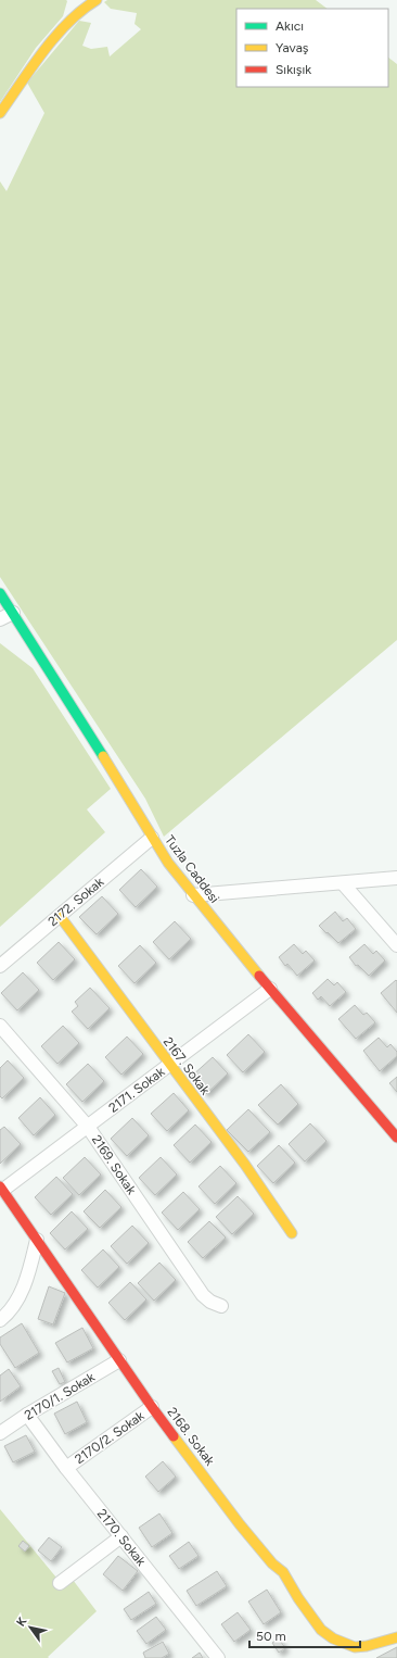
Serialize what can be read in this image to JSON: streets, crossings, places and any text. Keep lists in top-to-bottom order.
{
  "streets": {
    "street": [
      "Tuzla Caddesi",
      "2172. Sokak",
      "2167. Sokak",
      "2171. Sokak",
      "2169. Sokak",
      "2170/1. Sokak",
      "2168. Sokak",
      "2170/2. Sokak",
      "2170. Sokak"
    ]
  },
  "crossings": [
    ["Tuzla Caddesi", "2172. Sokak"],
    ["Tuzla Caddesi", "2171. Sokak"],
    ["2172. Sokak", "2167. Sokak"],
    ["2167. Sokak", "2171. Sokak"],
    ["2171. Sokak", "2169. Sokak"],
    ["2171. Sokak", "2168. Sokak"],
    ["2170/1. Sokak", "2168. Sokak"],
    ["2170/1. Sokak", "2170. Sokak"],
    ["2168. Sokak", "2170/2. Sokak"],
    ["2170/2. Sokak", "2170. Sokak"]
  ],
  "legend": ["Akıcı", "Yavaş", "Sıkışık"],
  "scale_bar": "50 m",
  "north": "top left"
}
